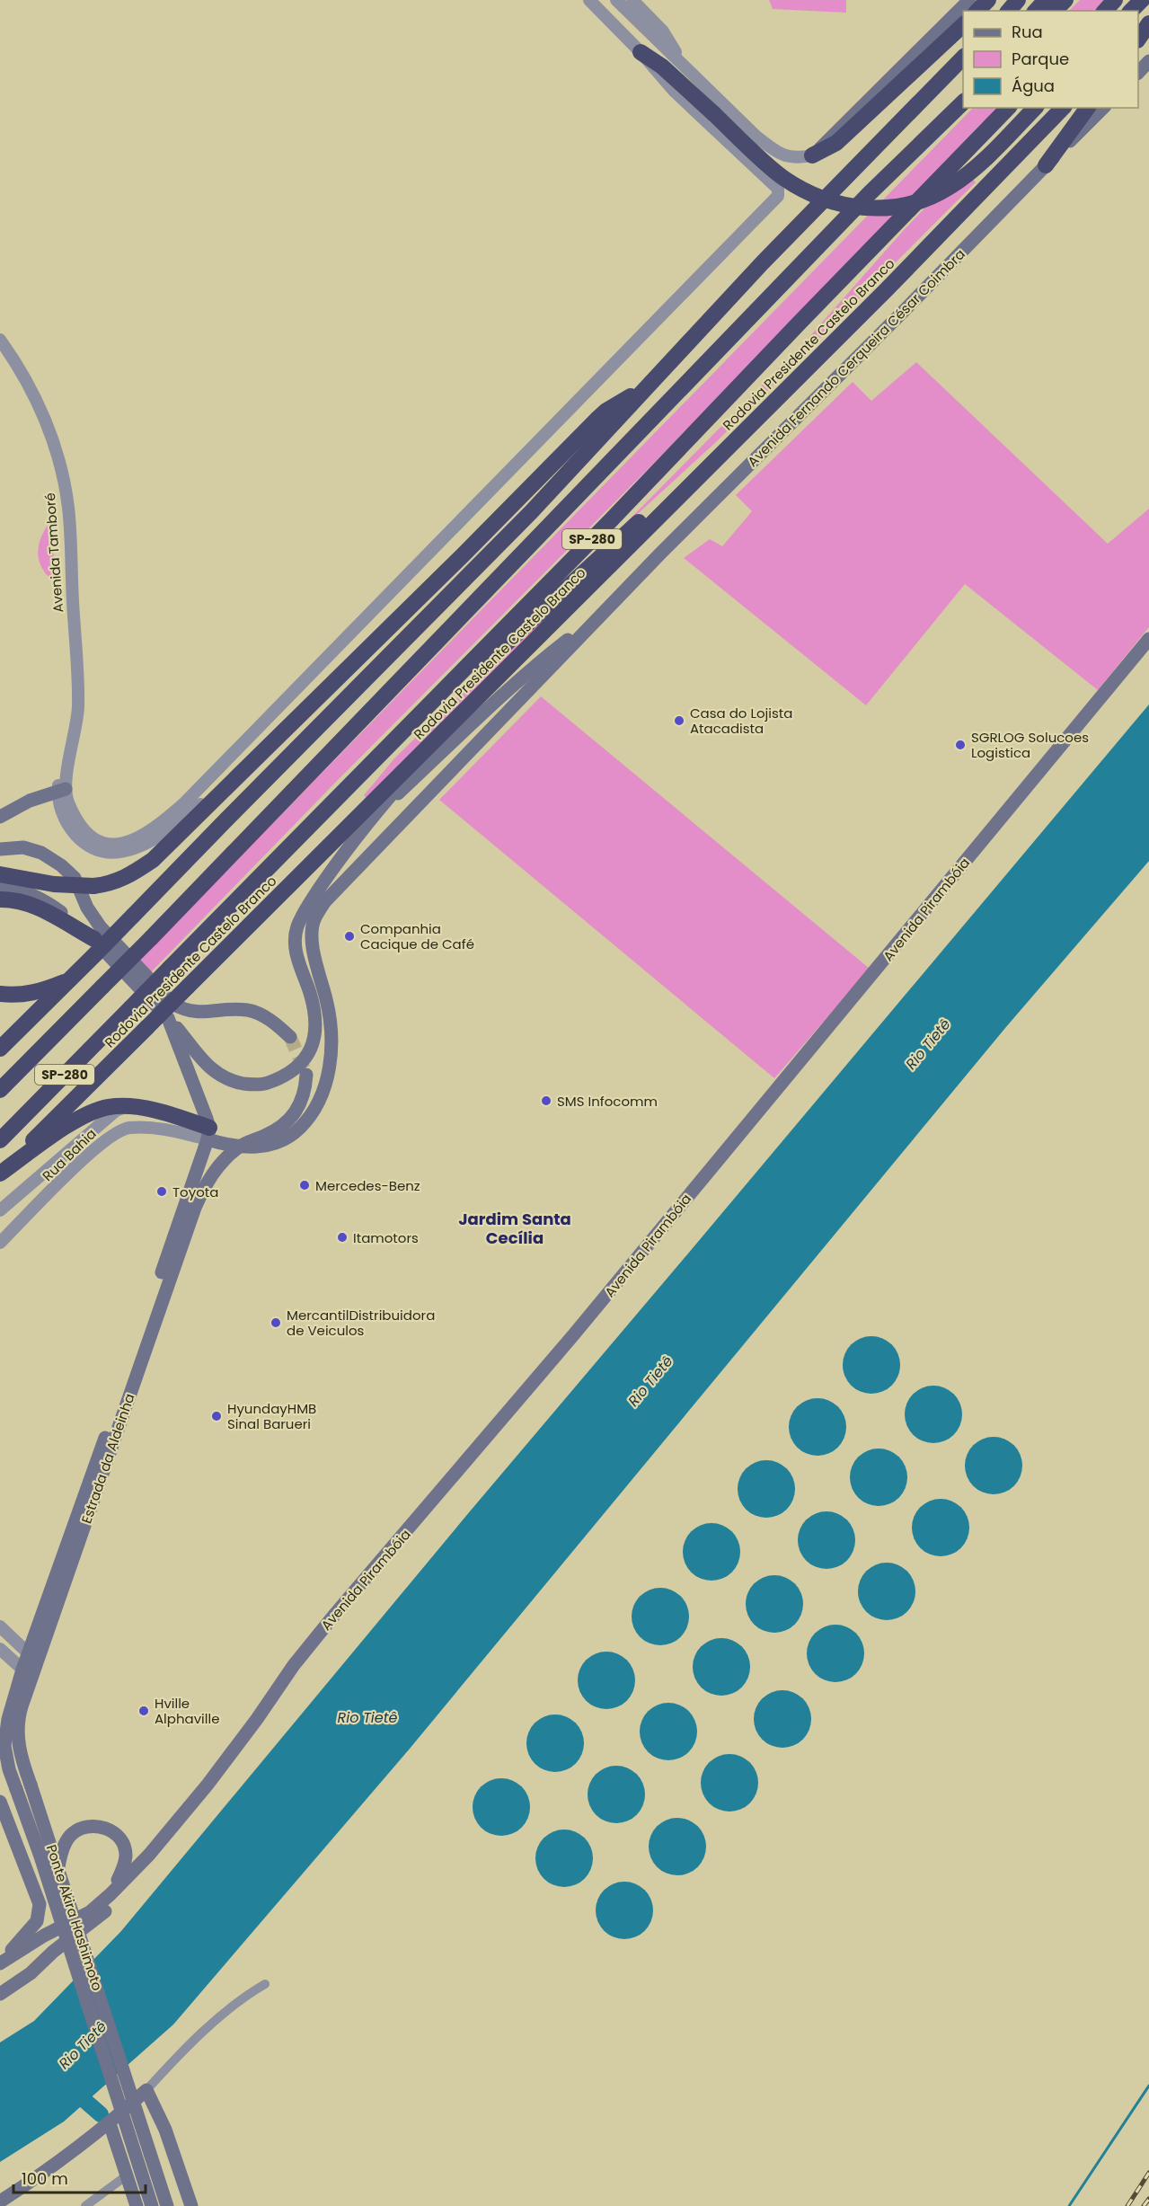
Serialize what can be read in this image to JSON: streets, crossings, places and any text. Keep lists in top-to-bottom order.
{
  "streets": {
    "highway": ["Rodovia Presidente Castelo Branco", "SP-280"],
    "main road": [
      "Avenida Fernando Cerqueira César Coimbra",
      "Avenida Pirambóia",
      "Estrada da Aldeinha",
      "Ponte Akira Hashimoto"
    ],
    "street": ["Avenida Tamboré", "Rua Bahia"]
  },
  "crossings": [
    ["Rua Bahia", "Estrada da Aldeinha"],
    ["Estrada da Aldeinha", "Ponte Akira Hashimoto"]
  ],
  "districts": ["Jardim Santa Cecília"],
  "water": ["Rio Tietê"],
  "places": [
    "Casa do Lojista Atacadista",
    "SGRLOG Solucoes Logistica",
    "Companhia Cacique de Café",
    "SMS Infocomm",
    "Mercedes-Benz",
    "Toyota",
    "Itamotors",
    "MercantilDistribuidora de Veiculos",
    "HyundayHMB Sinal Barueri",
    "Hville Alphaville"
  ],
  "legend": ["Rua", "Parque", "Água"],
  "scale_bar": "100 m"
}
